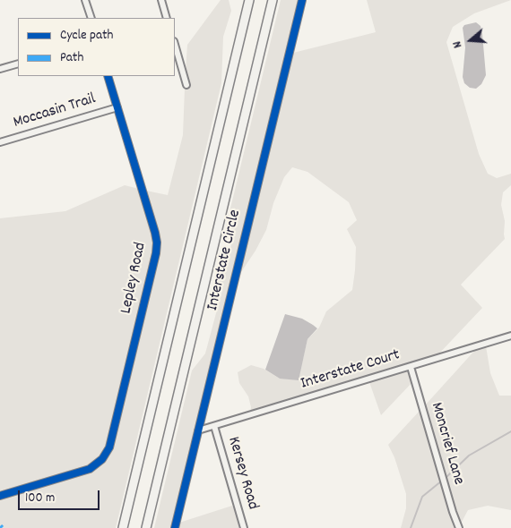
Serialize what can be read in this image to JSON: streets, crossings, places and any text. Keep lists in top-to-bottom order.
{
  "streets": {
    "street": [
      "Moccasin Trail",
      "Interstate Circle",
      "Lepley Road",
      "Interstate Court",
      "Moncrief Lane",
      "Kersey Road"
    ]
  },
  "crossings": [
    ["Moccasin Trail", "Lepley Road"],
    ["Interstate Circle", "Interstate Court"],
    ["Interstate Court", "Moncrief Lane"],
    ["Interstate Court", "Kersey Road"]
  ],
  "legend": ["Cycle path", "Path"],
  "scale_bar": "100 m",
  "north": "left"
}
